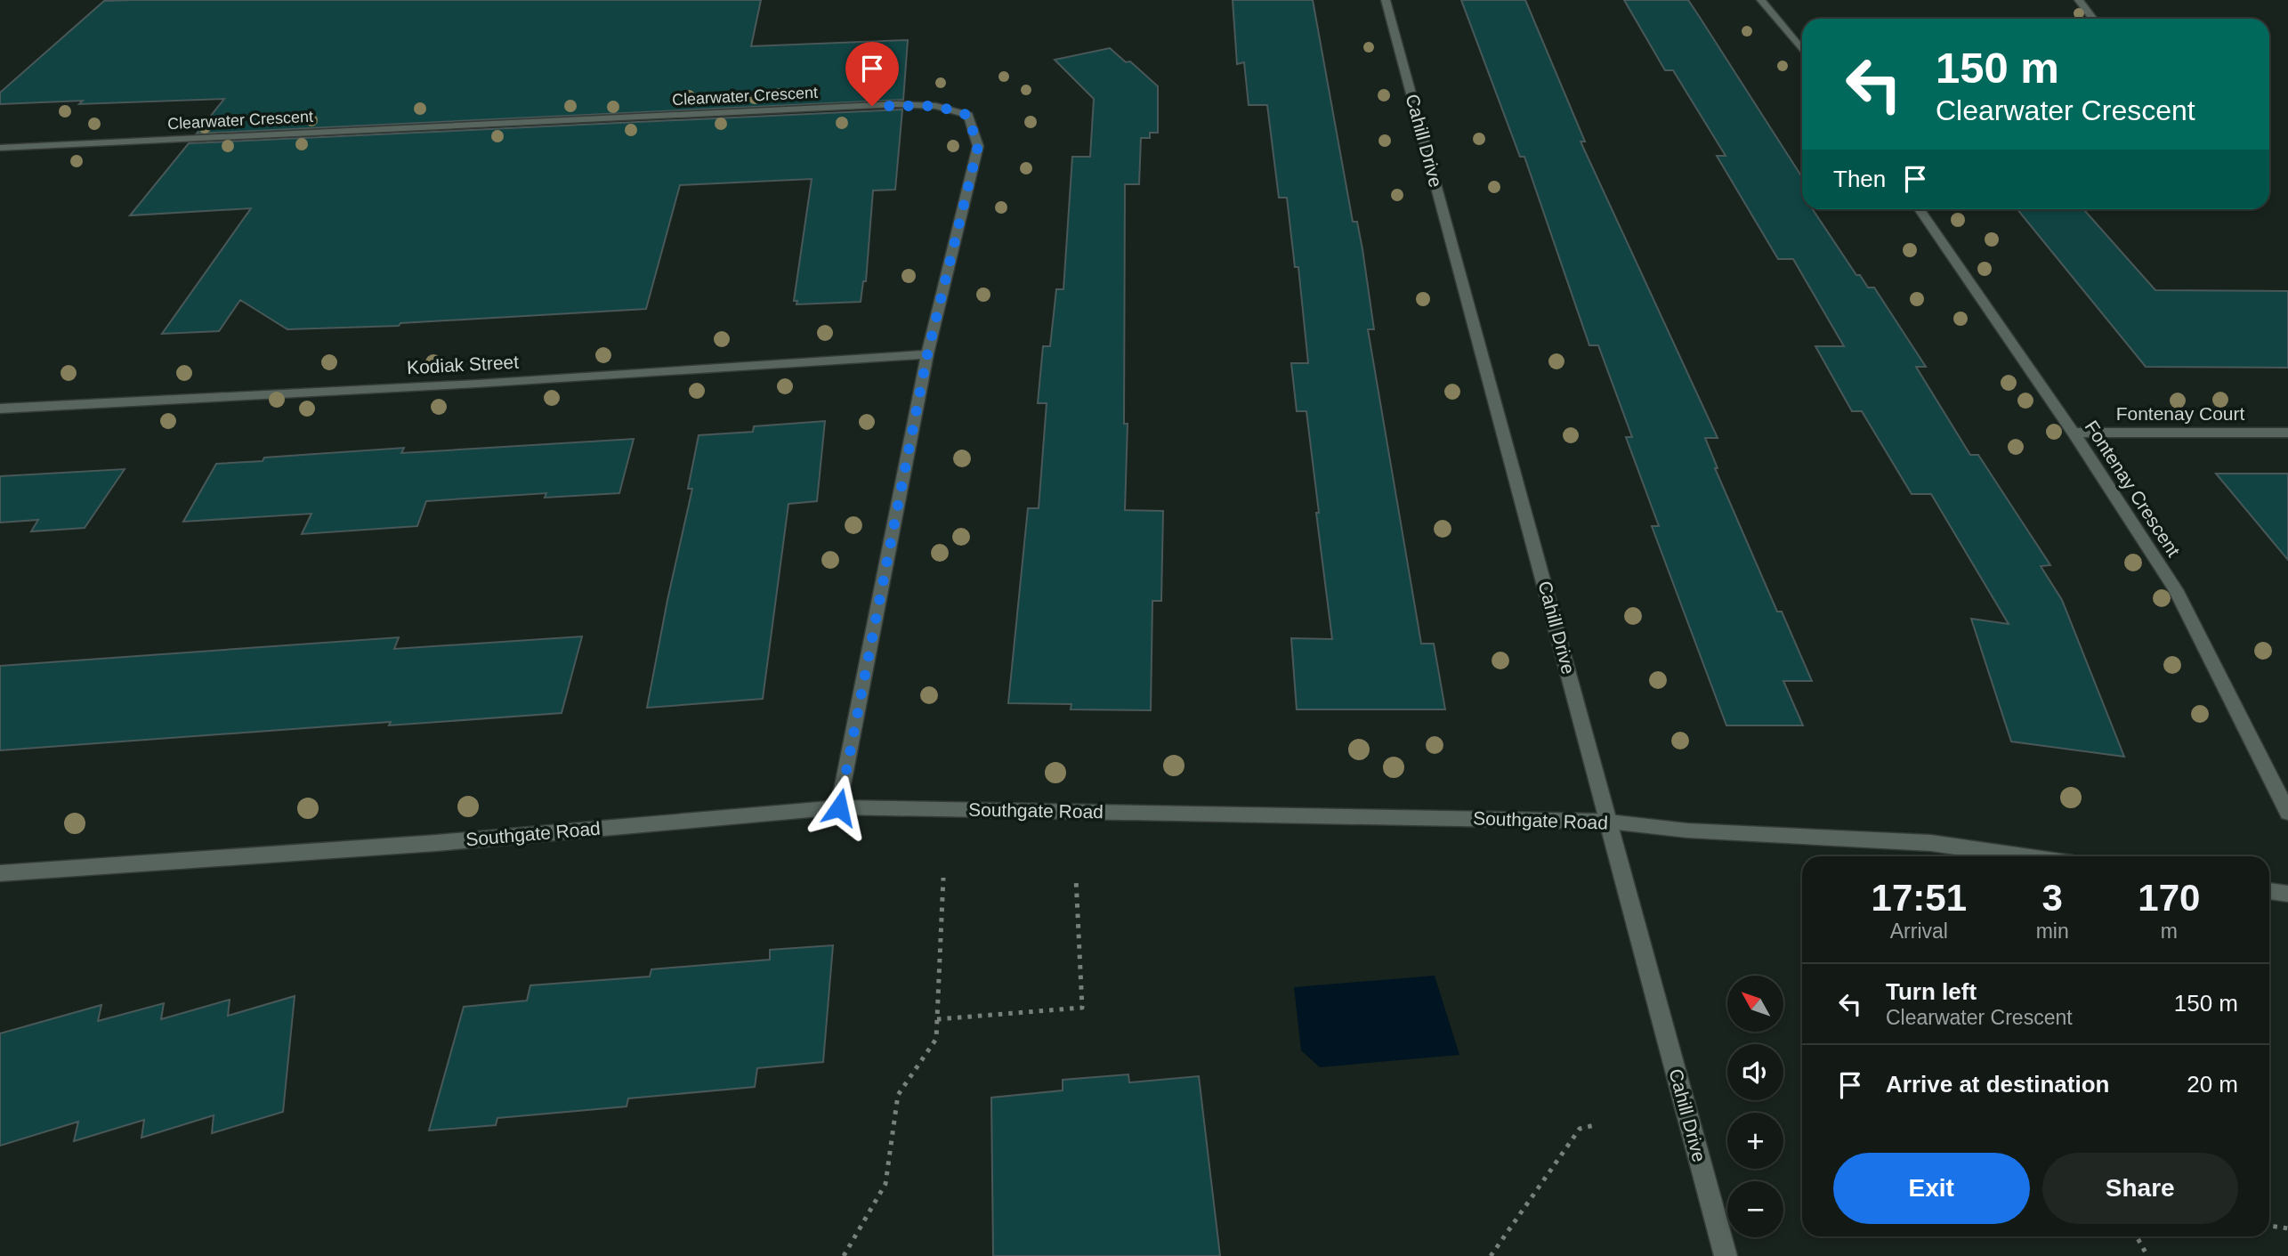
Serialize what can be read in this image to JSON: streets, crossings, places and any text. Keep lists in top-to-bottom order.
{
  "streets": {
    "street": [
      "Clearwater Crescent",
      "Cahill Drive",
      "Kodiak Street",
      "Fontenay Court",
      "Fontenay Crescent",
      "Southgate Road"
    ]
  },
  "crossings": [
    ["Clearwater Crescent", "Kodiak Street"],
    ["Clearwater Crescent", "Southgate Road"],
    ["Cahill Drive", "Southgate Road"],
    ["Fontenay Court", "Fontenay Crescent"]
  ],
  "north": "top left",
  "page": {
    "turn": ["150 m", "Clearwater Crescent"],
    "then": "Then",
    "eta": [
      "17:51",
      "Arrival",
      "3",
      "min",
      "170",
      "m"
    ],
    "list": [
      {
        "name": "Turn left",
        "note": "Clearwater Crescent",
        "value": "150 m"
      },
      {
        "name": "Arrive at destination",
        "value": "20 m"
      }
    ],
    "map_buttons": ["+", "−"],
    "buttons": ["Exit", "Share"]
  }
}
